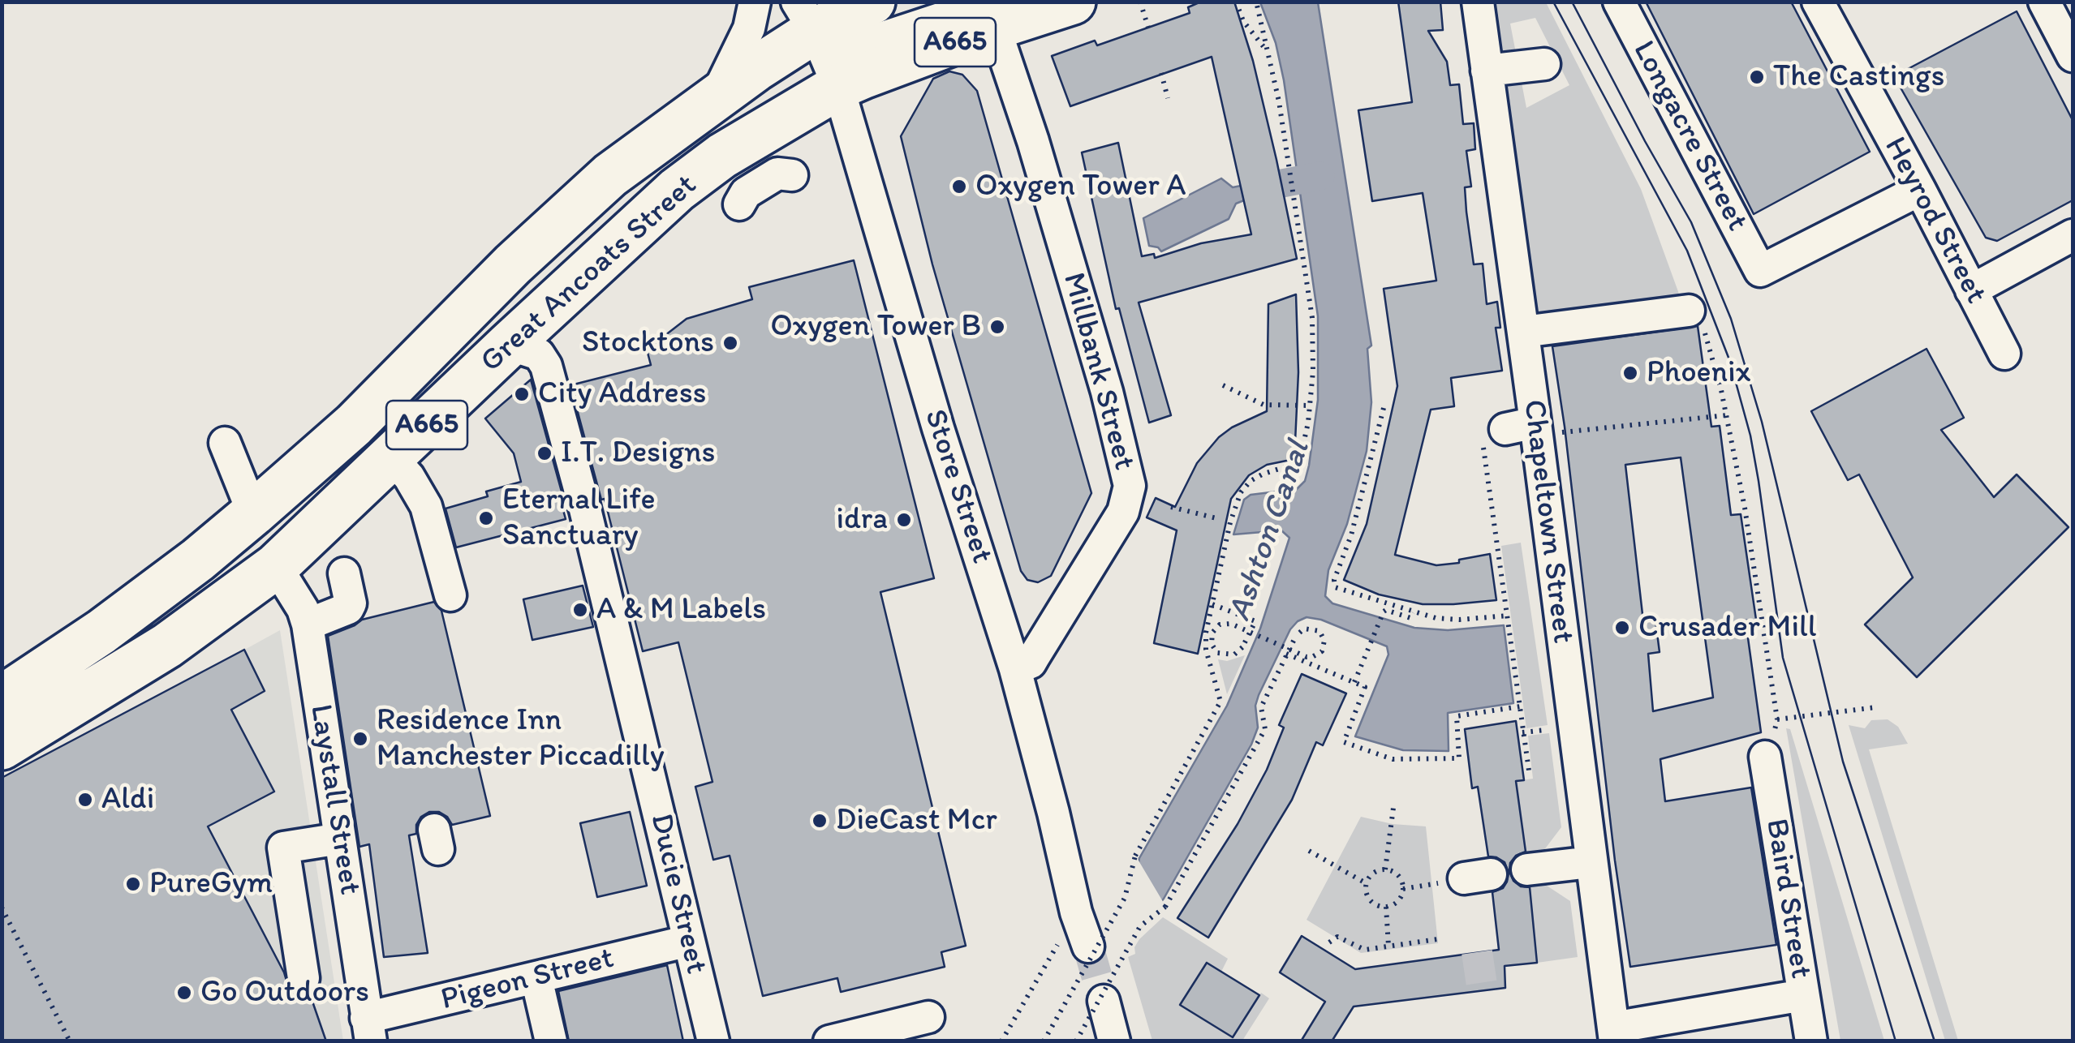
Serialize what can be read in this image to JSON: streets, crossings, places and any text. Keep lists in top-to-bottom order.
{
  "streets": {
    "highway": ["A665", "Great Ancoats Street"],
    "street": [
      "Longacre Street",
      "Heyrod Street",
      "Millbank Street",
      "Store Street",
      "Chapeltown Street",
      "Laystall Street",
      "Ducie Street",
      "Baird Street",
      "Pigeon Street"
    ]
  },
  "crossings": [
    ["Longacre Street", "Heyrod Street"],
    ["Great Ancoats Street", "Store Street"],
    ["Great Ancoats Street", "Laystall Street"],
    ["Great Ancoats Street", "Ducie Street"],
    ["Millbank Street", "Store Street"],
    ["Laystall Street", "Pigeon Street"],
    ["Ducie Street", "Pigeon Street"]
  ],
  "water": ["Ashton Canal"],
  "places": [
    "The Castings",
    "Oxygen Tower A",
    "Oxygen Tower B",
    "Stocktons",
    "Phoenix",
    "City Address",
    "I.T. Designs",
    "Eternal Life Sanctuary",
    "idra",
    "A & M Labels",
    "Crusader Mill",
    "Residence Inn Manchester Piccadilly",
    "Aldi",
    "DieCast Mcr",
    "PureGym",
    "Go Outdoors"
  ]
}
